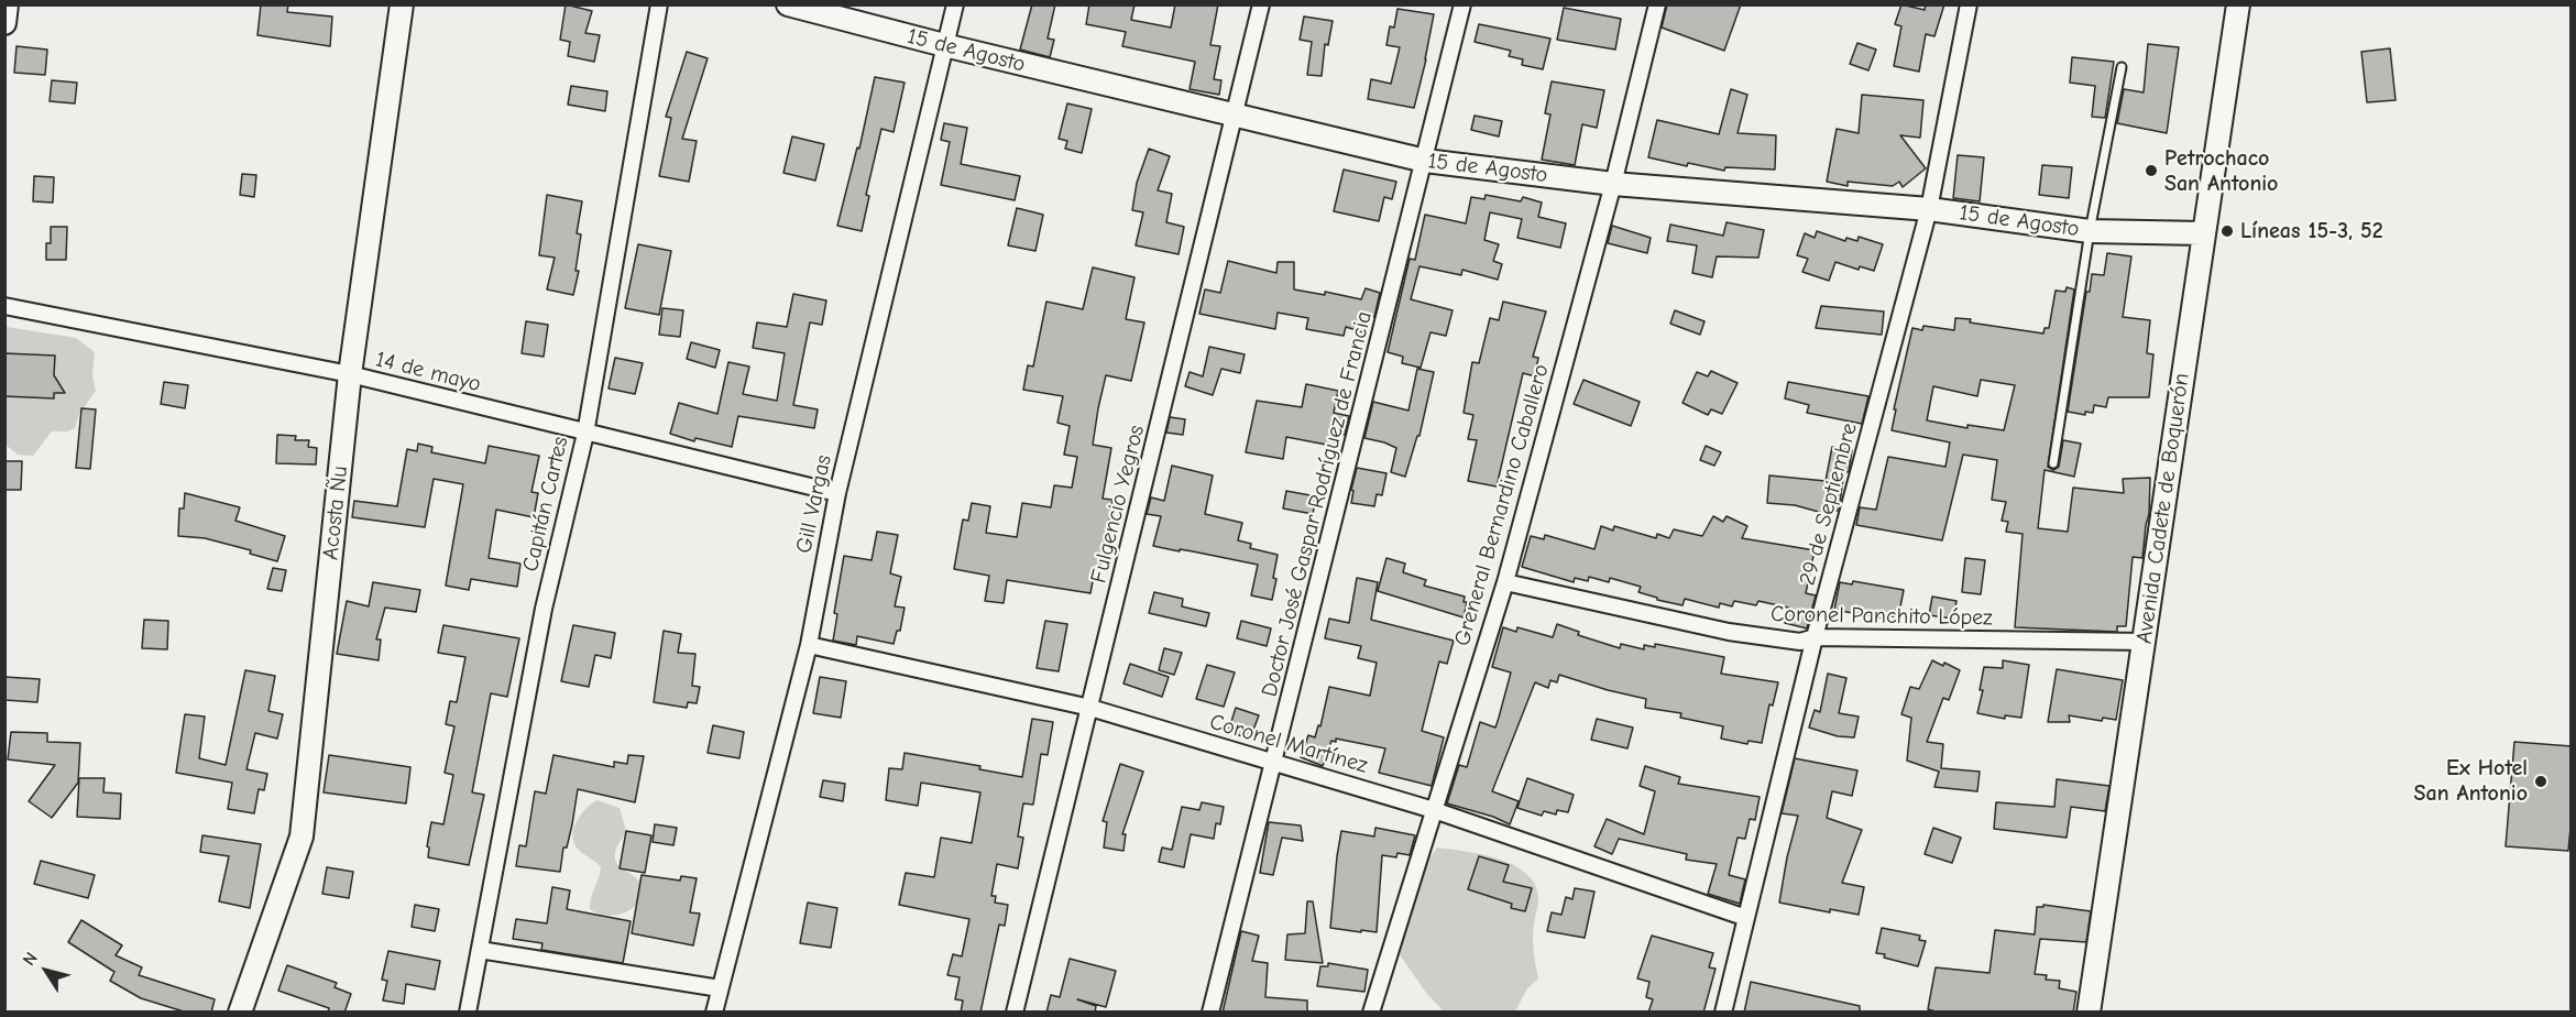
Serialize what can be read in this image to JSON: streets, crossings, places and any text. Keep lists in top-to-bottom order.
{
  "streets": {
    "street": [
      "15 de Agosto",
      "14 de mayo",
      "Capitán Cartes",
      "Gill Vargas",
      "Fulgencio Yegros",
      "Doctor José Gaspar Rodríguez de Francia",
      "29 de Septiembre",
      "Greneral Bernardino Caballero",
      "Avenida Cadete de Boquerón",
      "Acosta Ñu",
      "Coronel Panchito López",
      "Coronel Martínez"
    ]
  },
  "crossings": [
    ["15 de Agosto", "Gill Vargas"],
    ["15 de Agosto", "Fulgencio Yegros"],
    ["15 de Agosto", "Doctor José Gaspar Rodríguez de Francia"],
    ["15 de Agosto", "29 de Septiembre"],
    ["15 de Agosto", "Greneral Bernardino Caballero"],
    ["15 de Agosto", "Avenida Cadete de Boquerón"],
    ["14 de mayo", "Capitán Cartes"],
    ["14 de mayo", "Gill Vargas"],
    ["14 de mayo", "Acosta Ñu"],
    ["Gill Vargas", "Coronel Martínez"],
    ["Fulgencio Yegros", "Coronel Martínez"],
    ["Doctor José Gaspar Rodríguez de Francia", "Coronel Martínez"],
    ["29 de Septiembre", "Coronel Panchito López"],
    ["29 de Septiembre", "Coronel Martínez"],
    ["Greneral Bernardino Caballero", "Coronel Panchito López"],
    ["Greneral Bernardino Caballero", "Coronel Martínez"],
    ["Avenida Cadete de Boquerón", "Coronel Panchito López"]
  ],
  "places": ["Petrochaco San Antonio", "Líneas 15-3, 52", "Ex Hotel San Antonio"],
  "north": "top left"
}
